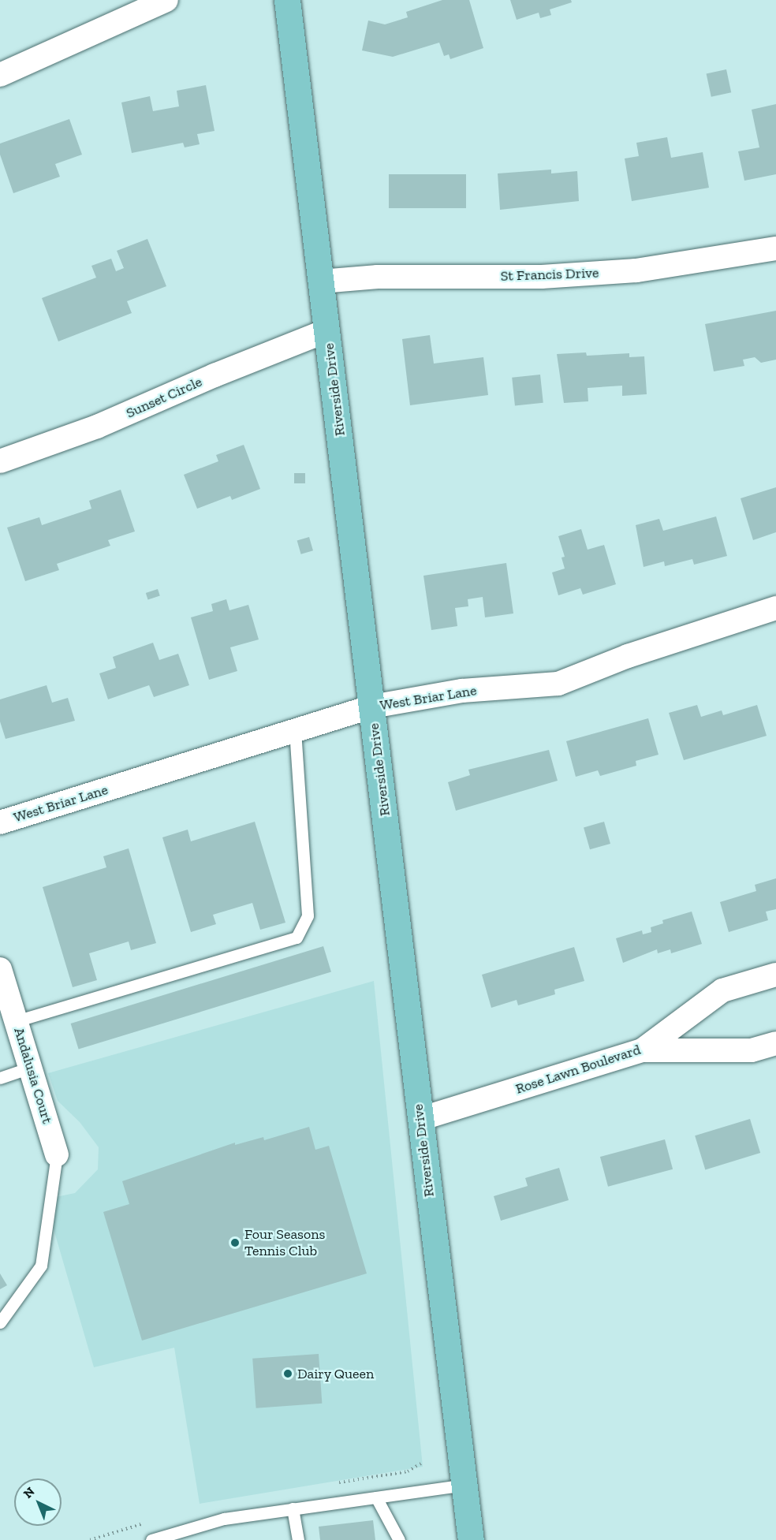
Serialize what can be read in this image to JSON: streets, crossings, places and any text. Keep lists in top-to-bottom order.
{
  "streets": {
    "main road": ["Riverside Drive"],
    "street": [
      "St Francis Drive",
      "Sunset Circle",
      "West Briar Lane",
      "Rose Lawn Boulevard",
      "Andalusia Court"
    ]
  },
  "crossings": [
    ["St Francis Drive", "Riverside Drive"],
    ["Riverside Drive", "Sunset Circle"],
    ["Riverside Drive", "West Briar Lane"],
    ["Riverside Drive", "Rose Lawn Boulevard"]
  ],
  "places": ["Four Seasons Tennis Club", "Dairy Queen"],
  "north": "top left"
}
